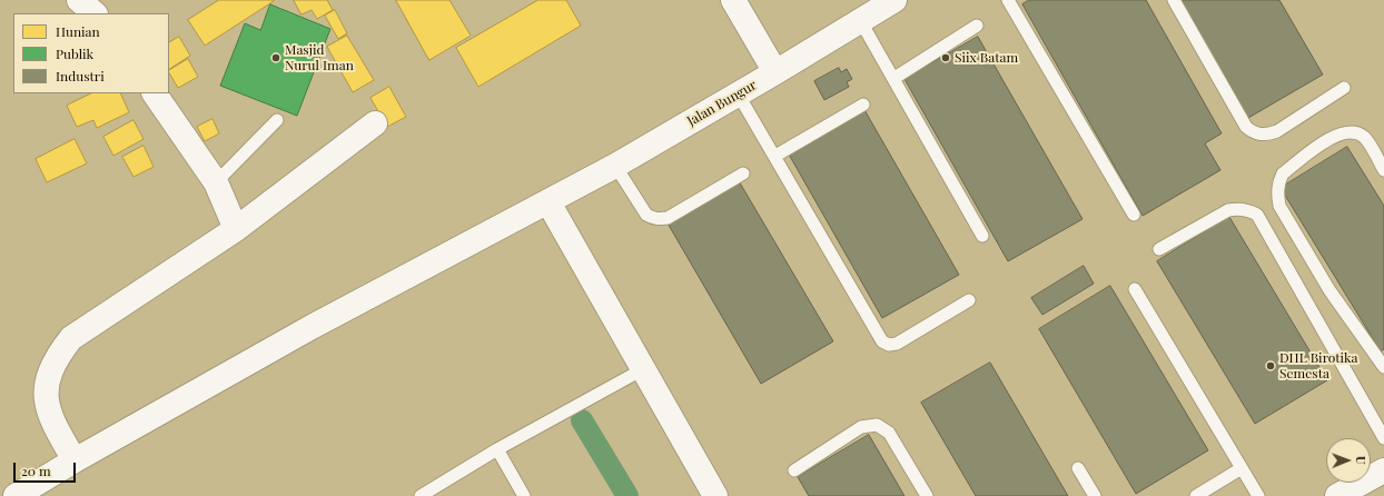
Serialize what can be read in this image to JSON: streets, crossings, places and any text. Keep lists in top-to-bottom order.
{
  "streets": {
    "street": ["Jalan Bungur"]
  },
  "places": ["Masjid Nurul Iman", "Siix Batam", "DHL Birotika Semesta"],
  "legend": ["Hunian", "Publik", "Industri"],
  "scale_bar": "20 m",
  "north": "right"
}
